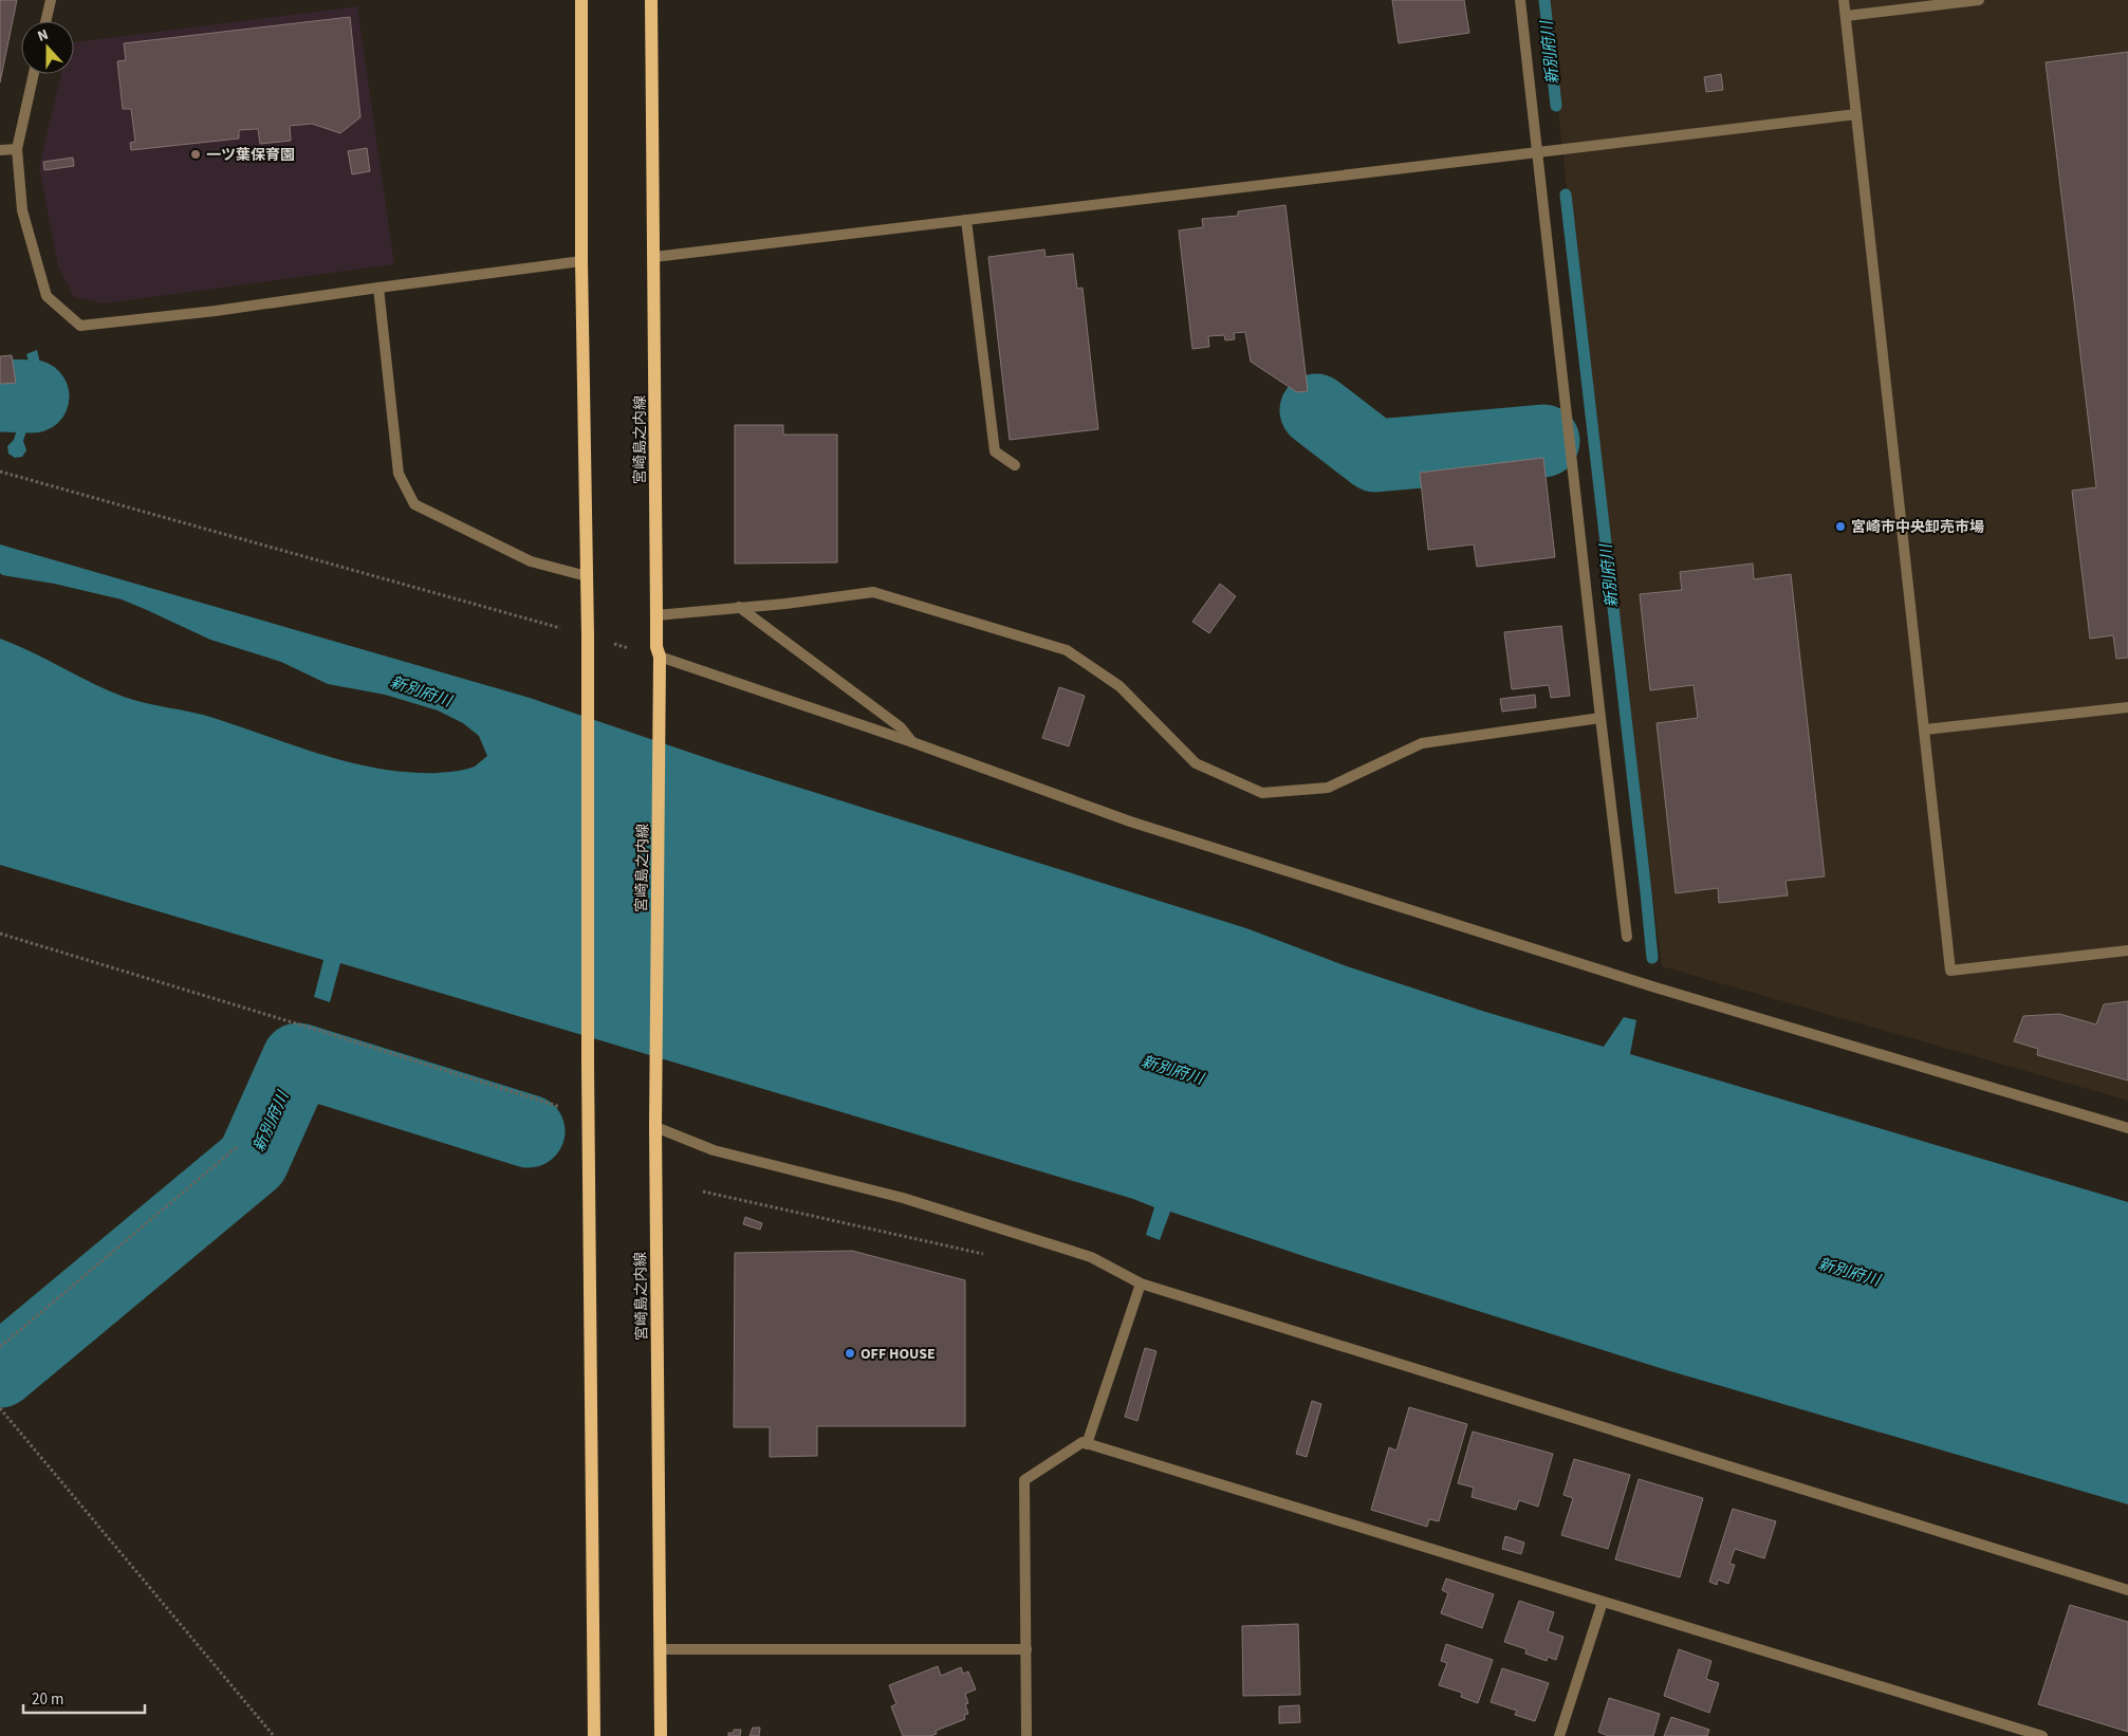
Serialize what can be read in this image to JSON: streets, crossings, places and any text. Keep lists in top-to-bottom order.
{
  "streets": {
    "main road": ["宮崎島之内線"]
  },
  "water": ["新別府川"],
  "places": ["一ツ葉保育園", "宮崎市中央卸売市場", "OFF HOUSE"],
  "scale_bar": "20 m",
  "north": "top"
}
